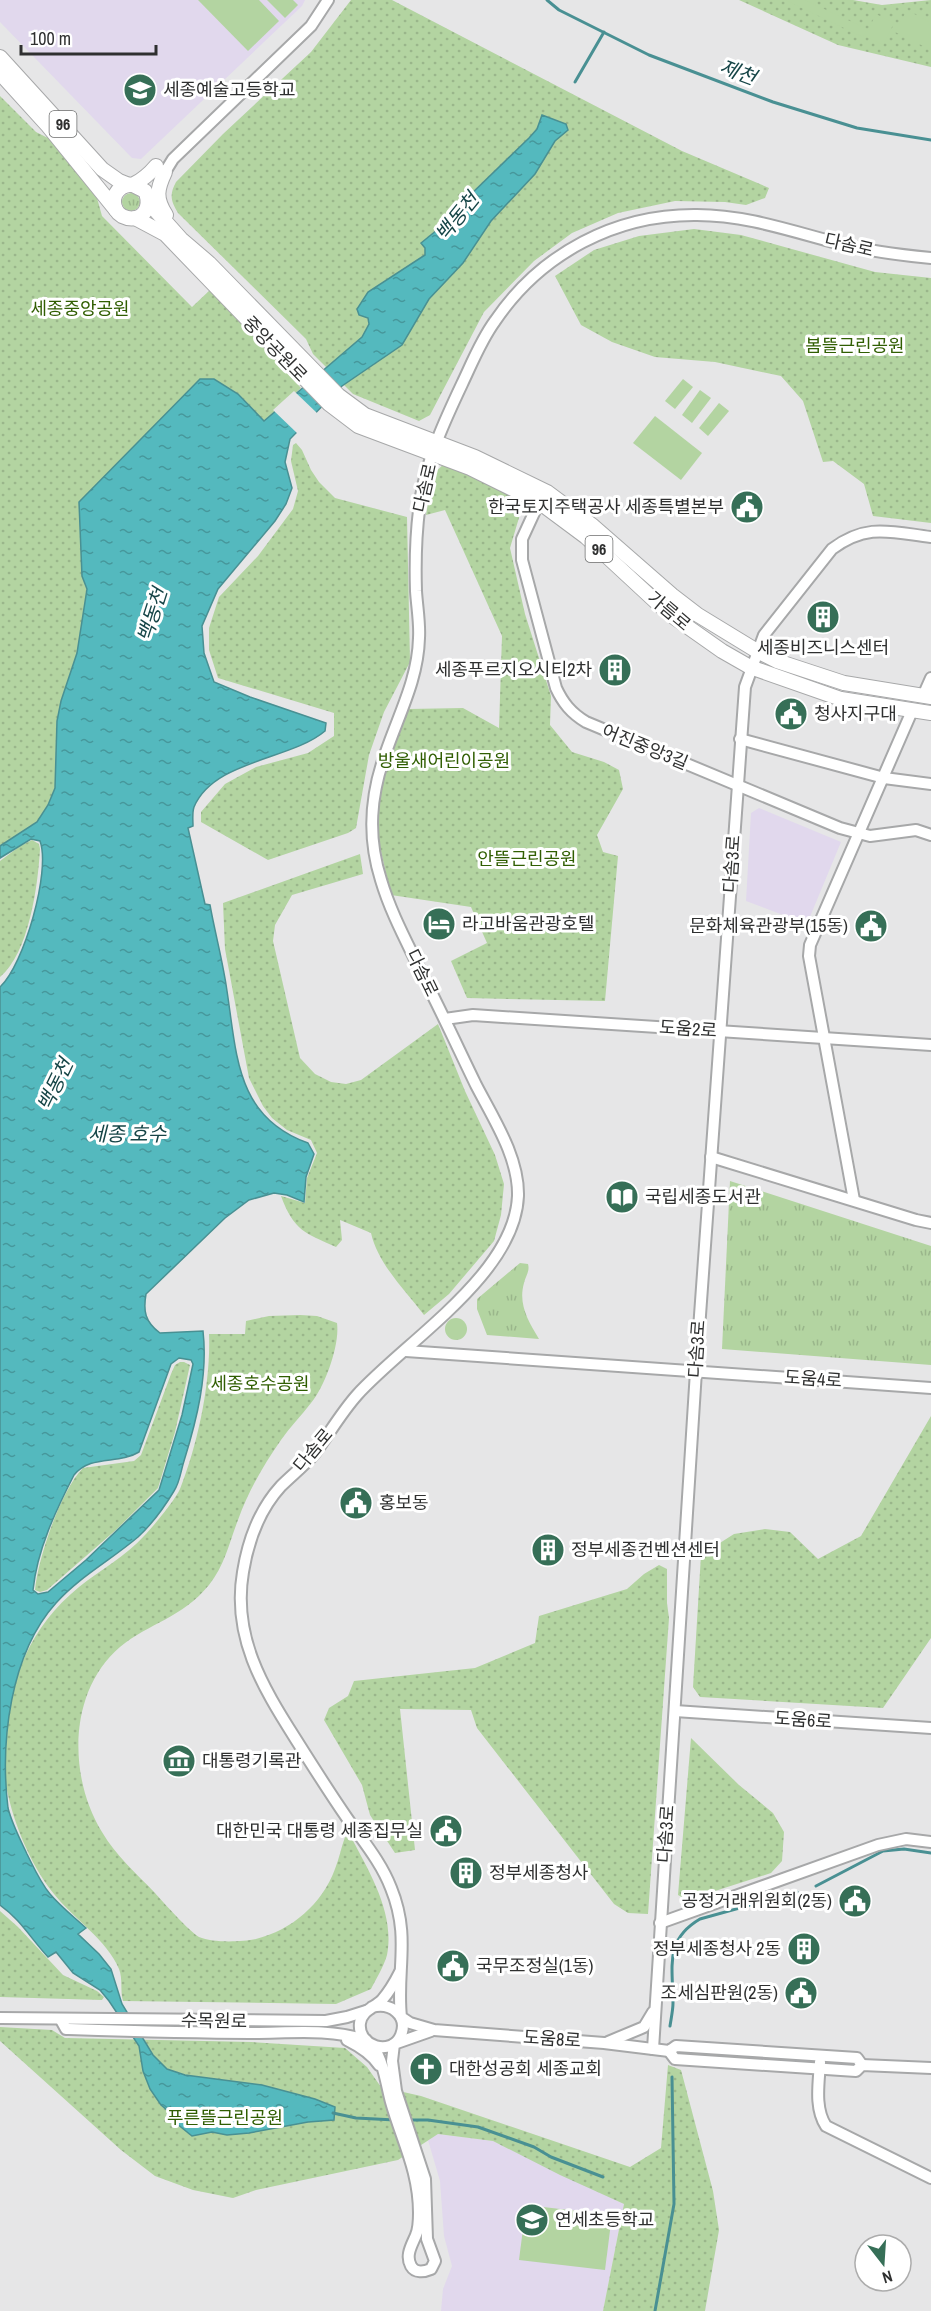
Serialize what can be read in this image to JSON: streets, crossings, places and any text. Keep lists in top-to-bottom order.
{
  "streets": {
    "main road": ["96", "중앙공원로", "가름로"],
    "street": [
      "다솜로",
      "어진중앙3길",
      "다솜3로",
      "도움2로",
      "도움4로",
      "도움6로",
      "수목원로",
      "도움8로"
    ]
  },
  "crossings": [
    ["96", "중앙공원로"],
    ["다솜로", "중앙공원로"],
    ["다솜로", "가름로"],
    ["다솜로", "도움2로"],
    ["다솜로", "도움4로"],
    ["다솜로", "수목원로"],
    ["다솜로", "도움8로"],
    ["중앙공원로", "가름로"],
    ["가름로", "어진중앙3길"],
    ["가름로", "다솜3로"],
    ["어진중앙3길", "다솜3로"],
    ["다솜3로", "도움2로"],
    ["다솜3로", "도움4로"],
    ["다솜3로", "도움6로"],
    ["다솜3로", "도움8로"],
    ["수목원로", "도움8로"]
  ],
  "water": ["제천", "백동천", "세종 호수"],
  "parks": [
    "세종중앙공원",
    "봄뜰근린공원",
    "방울새어린이공원",
    "안뜰근린공원",
    "세종호수공원",
    "푸른뜰근린공원"
  ],
  "places": {
    "school or university": ["세종예술고등학교", "연세초등학교"],
    "public building": [
      "한국토지주택공사 세종특별본부",
      "청사지구대",
      "문화체육관광부(15동)",
      "홍보동",
      "대한민국 대통령 세종집무실",
      "공정거래위원회(2동)",
      "국무조정실(1동)",
      "조세심판원(2동)"
    ],
    "building": [
      "세종비즈니스센터",
      "세종푸르지오시티2차",
      "정부세종컨벤션센터",
      "정부세종청사",
      "정부세종청사 2동"
    ],
    "hotel": ["라고바움관광호텔"],
    "library": ["국립세종도서관"],
    "museum": ["대통령기록관"],
    "church": ["대한성공회 세종교회"]
  },
  "scale_bar": "100 m",
  "north": "bottom"
}
